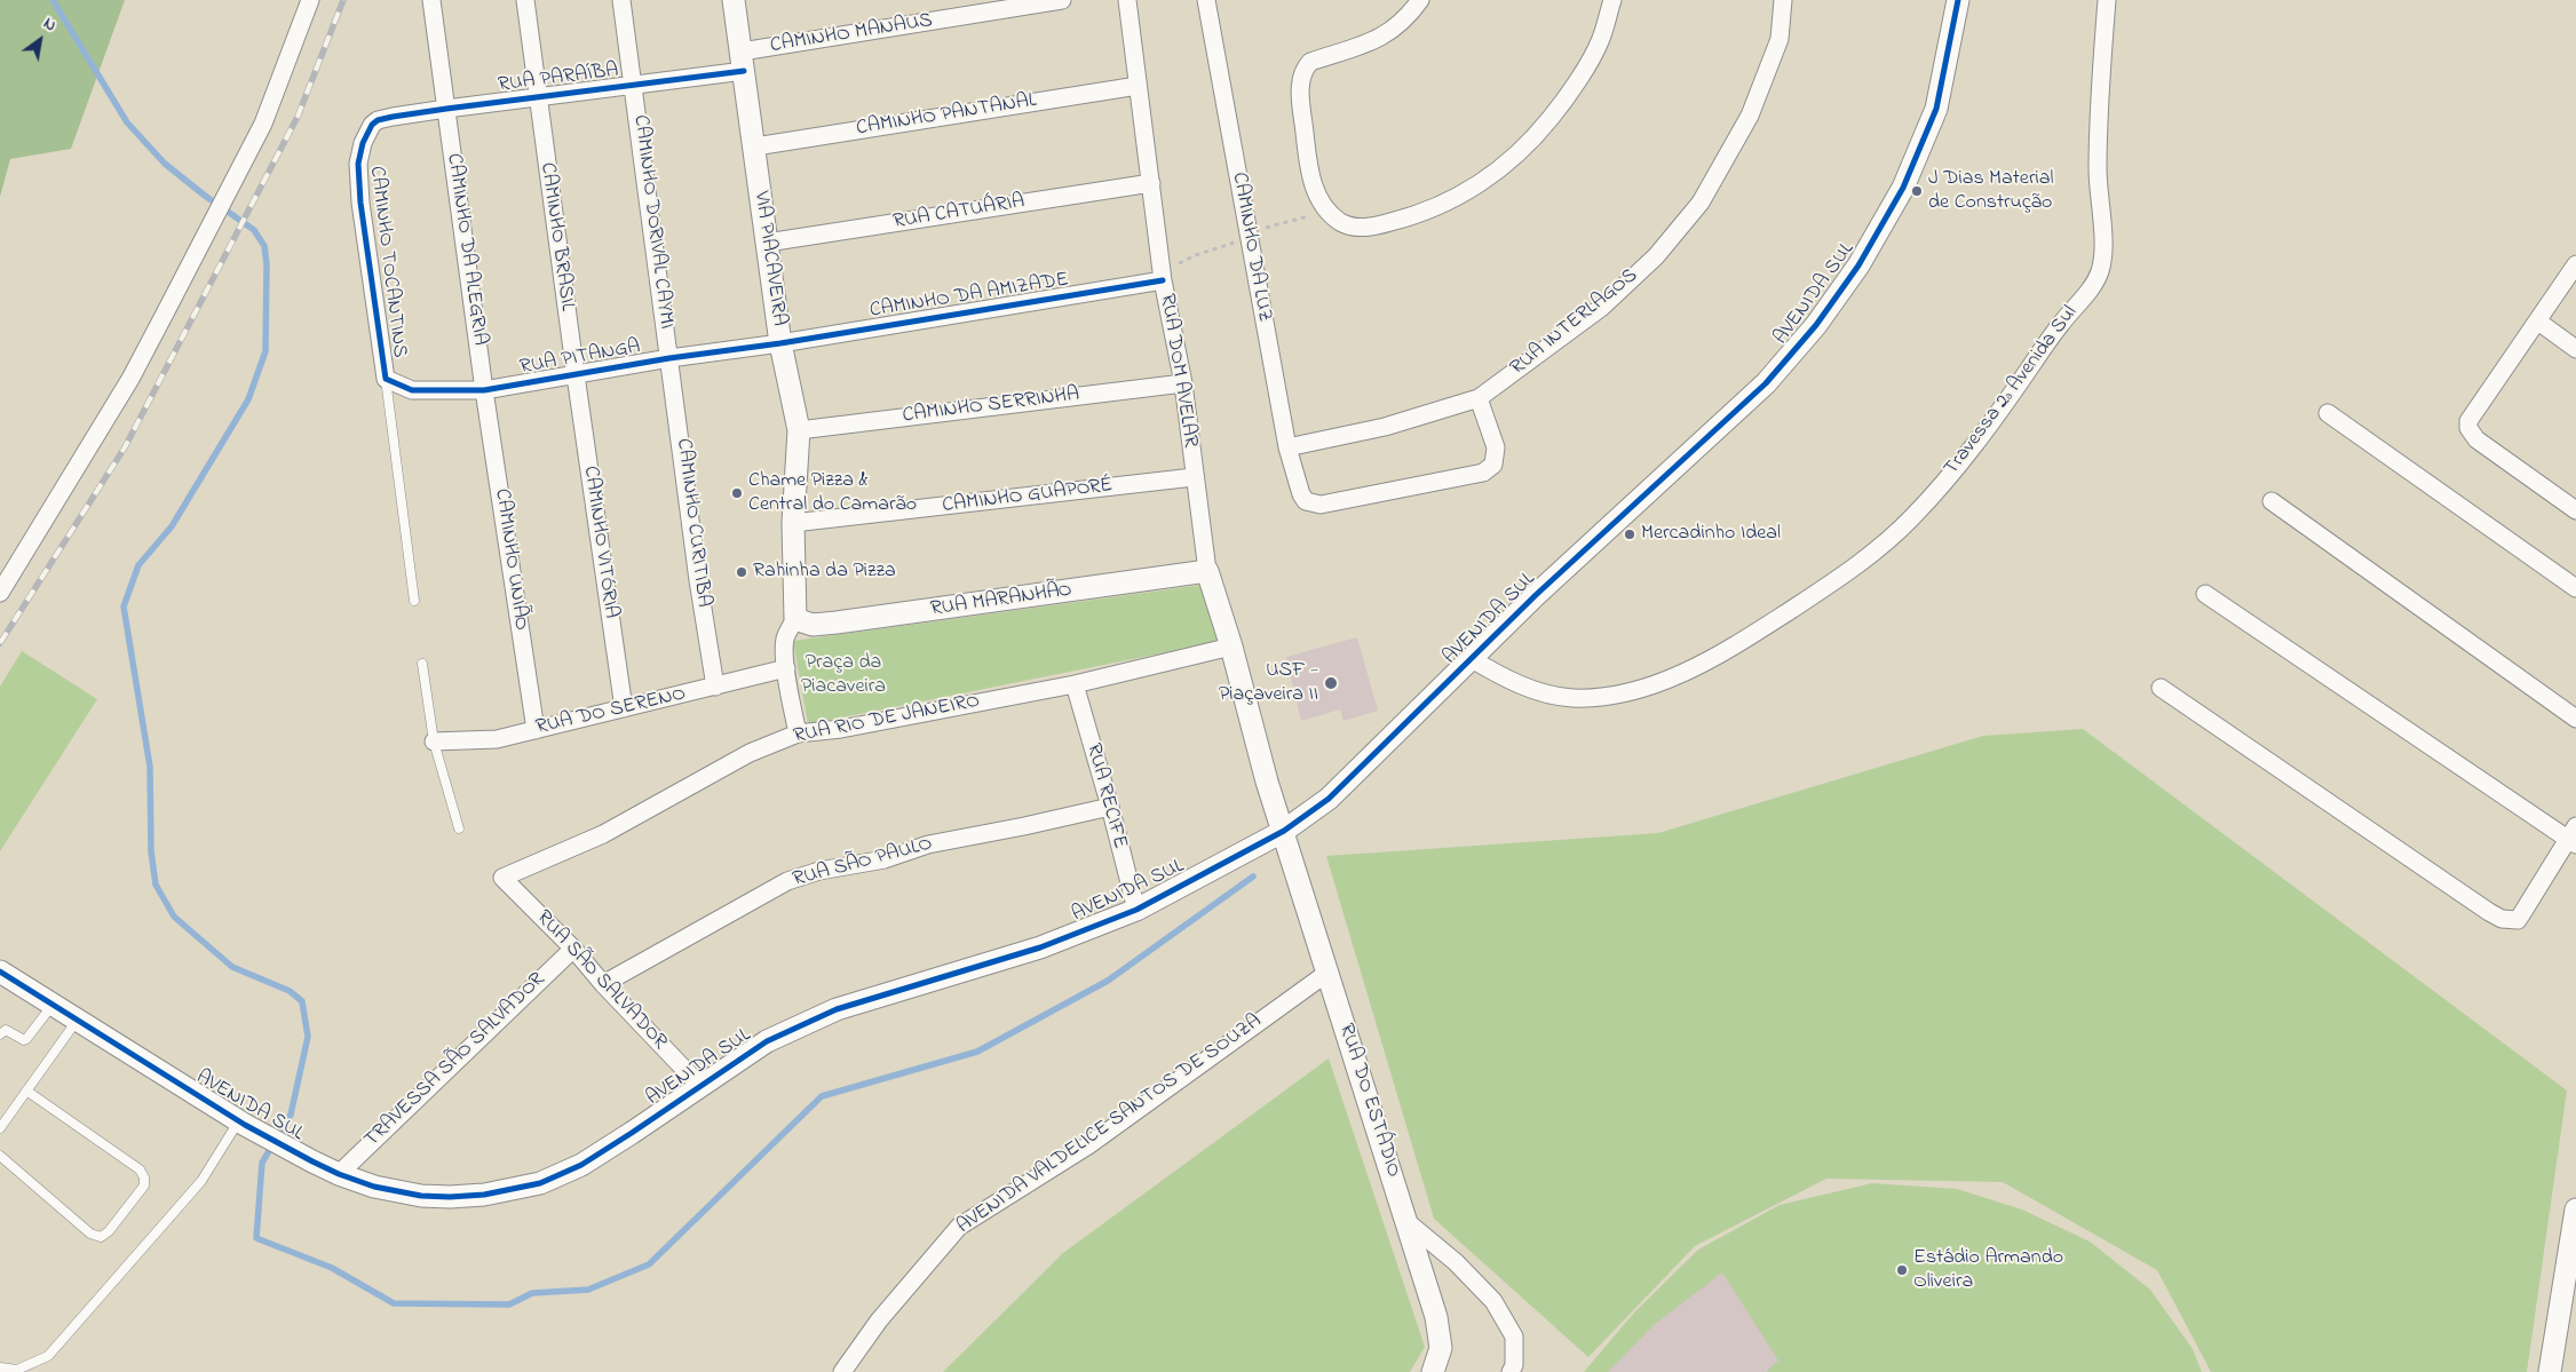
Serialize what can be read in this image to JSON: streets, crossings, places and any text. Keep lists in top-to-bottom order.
{
  "streets": {
    "street": [
      "CAMINHO MANAUS",
      "RUA PARAÍBA",
      "CAMINHO PANTANAL",
      "RUA CATUÁRIA",
      "CAMINHO DORIVAL CAYMI",
      "CAMINHO BRASIL",
      "CAMINHO DA LUZ",
      "CAMINHO DA ALEGRIA",
      "VIA PIACAVEIRA",
      "CAMINHO TOCANTINS",
      "AVENIDA SUL",
      "CAMINHO DA AMIZADE",
      "RUA INTERLAGOS",
      "RUA PITANGA",
      "RUA DOM AVELAR",
      "Travessa 2ª Avenida Sul",
      "CAMINHO SERRINHA",
      "CAMINHO GUAPORÉ",
      "CAMINHO CURITIBA",
      "CAMINHO VITÓRIA",
      "CAMINHO UNIÃO",
      "RUA MARANHÃO",
      "RUA DO SERENO",
      "RUA RIO DE JANEIRO",
      "RUA RECIFE",
      "RUA SÃO PAULO",
      "RUA SÃO SALVADOR",
      "TRAVESSA SÃO SALVADOR",
      "RUA DO ESTÁDIO",
      "AVENIDA VALDELICE SANTOS DE SOUZA"
    ]
  },
  "crossings": [
    ["CAMINHO MANAUS", "RUA PARAÍBA"],
    ["CAMINHO MANAUS", "VIA PIACAVEIRA"],
    ["RUA PARAÍBA", "CAMINHO DORIVAL CAYMI"],
    ["RUA PARAÍBA", "CAMINHO BRASIL"],
    ["RUA PARAÍBA", "CAMINHO DA ALEGRIA"],
    ["RUA PARAÍBA", "VIA PIACAVEIRA"],
    ["RUA PARAÍBA", "CAMINHO TOCANTINS"],
    ["CAMINHO PANTANAL", "VIA PIACAVEIRA"],
    ["CAMINHO PANTANAL", "RUA DOM AVELAR"],
    ["RUA CATUÁRIA", "VIA PIACAVEIRA"],
    ["RUA CATUÁRIA", "RUA DOM AVELAR"],
    ["CAMINHO DORIVAL CAYMI", "RUA PITANGA"],
    ["CAMINHO DORIVAL CAYMI", "CAMINHO CURITIBA"],
    ["CAMINHO BRASIL", "RUA PITANGA"],
    ["CAMINHO BRASIL", "CAMINHO VITÓRIA"],
    ["CAMINHO DA LUZ", "RUA INTERLAGOS"],
    ["CAMINHO DA ALEGRIA", "RUA PITANGA"],
    ["CAMINHO DA ALEGRIA", "CAMINHO UNIÃO"],
    ["VIA PIACAVEIRA", "CAMINHO DA AMIZADE"],
    ["VIA PIACAVEIRA", "RUA PITANGA"],
    ["VIA PIACAVEIRA", "CAMINHO SERRINHA"],
    ["VIA PIACAVEIRA", "CAMINHO GUAPORÉ"],
    ["VIA PIACAVEIRA", "RUA MARANHÃO"],
    ["CAMINHO TOCANTINS", "RUA PITANGA"],
    ["AVENIDA SUL", "Travessa 2ª Avenida Sul"],
    ["AVENIDA SUL", "RUA RECIFE"],
    ["AVENIDA SUL", "RUA SÃO SALVADOR"],
    ["AVENIDA SUL", "TRAVESSA SÃO SALVADOR"],
    ["AVENIDA SUL", "RUA DO ESTÁDIO"],
    ["CAMINHO DA AMIZADE", "RUA PITANGA"],
    ["CAMINHO DA AMIZADE", "RUA DOM AVELAR"],
    ["RUA PITANGA", "CAMINHO CURITIBA"],
    ["RUA PITANGA", "CAMINHO VITÓRIA"],
    ["RUA PITANGA", "CAMINHO UNIÃO"],
    ["RUA DOM AVELAR", "CAMINHO SERRINHA"],
    ["RUA DOM AVELAR", "CAMINHO GUAPORÉ"],
    ["RUA DOM AVELAR", "RUA MARANHÃO"],
    ["RUA DOM AVELAR", "RUA DO ESTÁDIO"],
    ["CAMINHO CURITIBA", "RUA DO SERENO"],
    ["CAMINHO VITÓRIA", "RUA DO SERENO"],
    ["CAMINHO UNIÃO", "RUA DO SERENO"],
    ["RUA MARANHÃO", "RUA DO ESTÁDIO"],
    ["RUA RIO DE JANEIRO", "RUA RECIFE"],
    ["RUA RIO DE JANEIRO", "RUA SÃO SALVADOR"],
    ["RUA RIO DE JANEIRO", "RUA DO ESTÁDIO"],
    ["RUA RECIFE", "RUA SÃO PAULO"],
    ["RUA SÃO PAULO", "RUA SÃO SALVADOR"],
    ["RUA SÃO SALVADOR", "TRAVESSA SÃO SALVADOR"],
    ["RUA DO ESTÁDIO", "AVENIDA VALDELICE SANTOS DE SOUZA"]
  ],
  "parks": ["Praça da Piacaveira"],
  "places": [
    "J Dias Material de Construção",
    "Chame Pizza & Central do Camarão",
    "Mercadinho Ideal",
    "Rahinha da Pizza",
    "USF - Piaçaveira II",
    "Estádio Armando Oliveira"
  ],
  "north": "top right"
}
